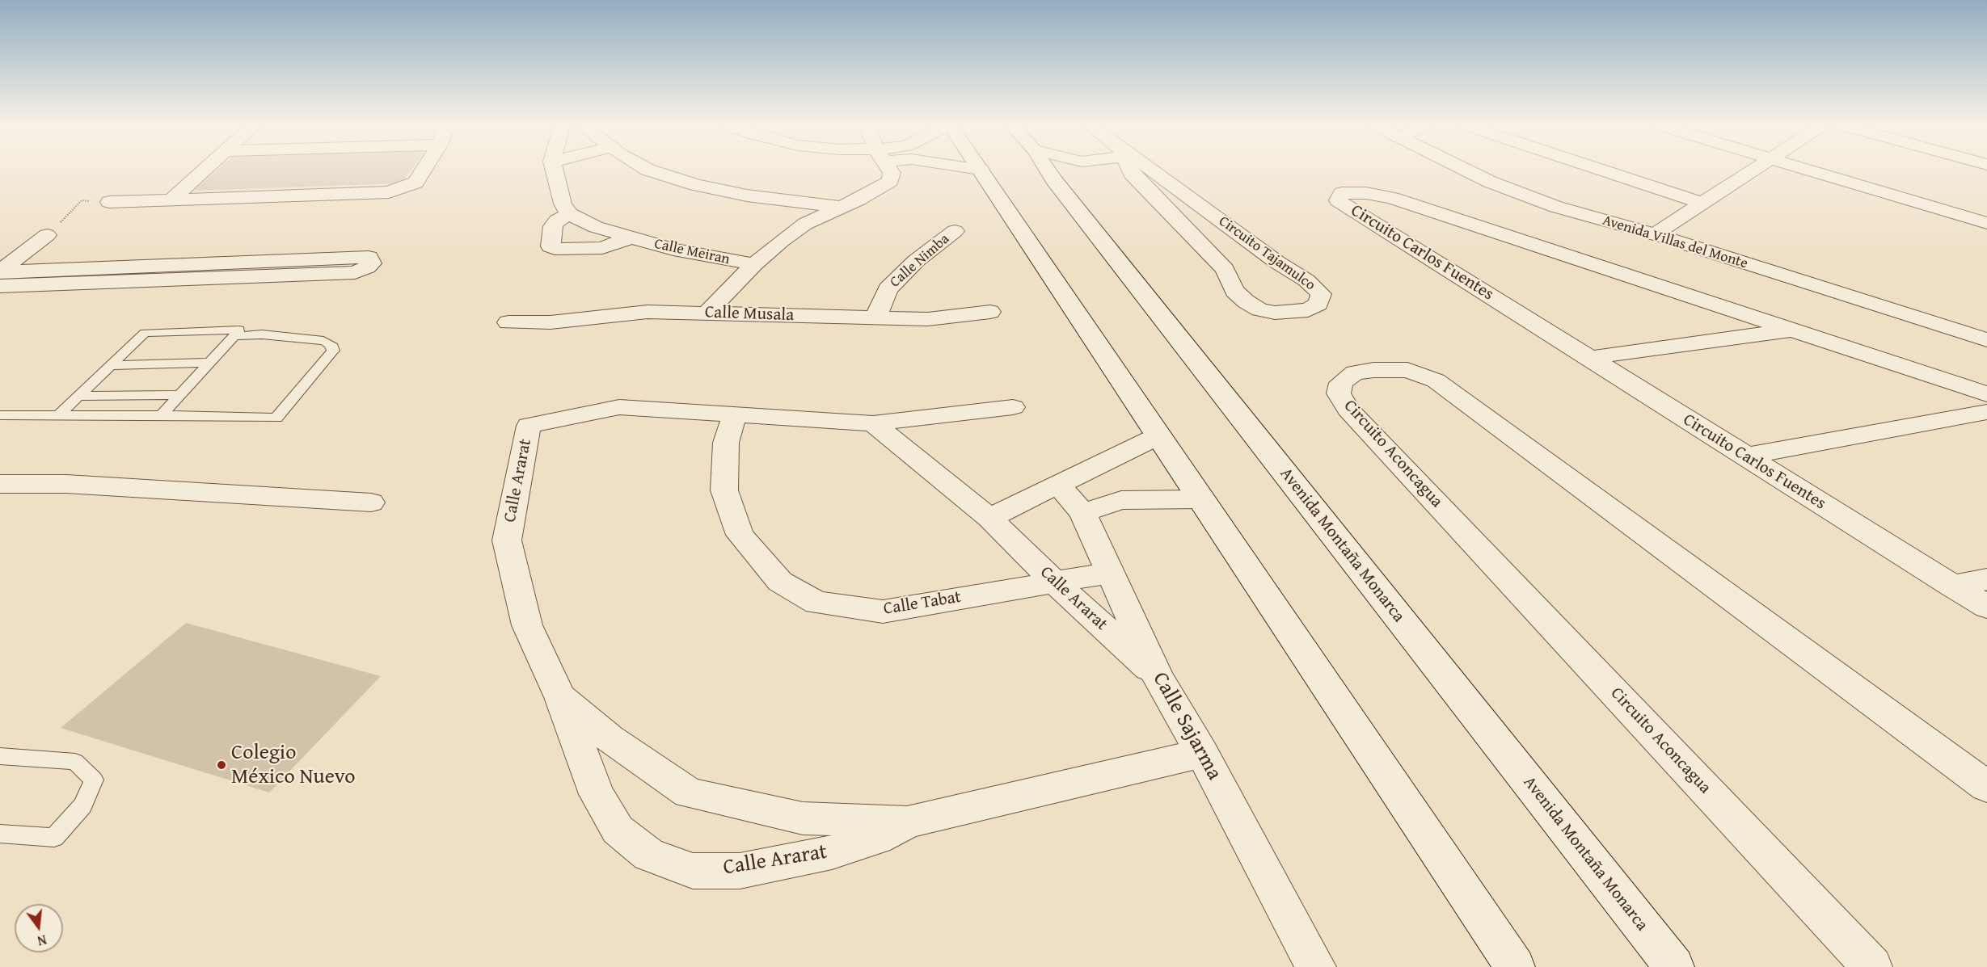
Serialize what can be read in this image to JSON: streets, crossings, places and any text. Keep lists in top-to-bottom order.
{
  "streets": {
    "street": [
      "Avenida Villas del Monte",
      "Calle Meiran",
      "Circuito Carlos Fuentes",
      "Circuito Tajamulco",
      "Calle Nimba",
      "Calle Musala",
      "Circuito Aconcagua",
      "Calle Ararat",
      "Avenida Montaña Monarca",
      "Calle Tabat",
      "Calle Sajarma"
    ]
  },
  "crossings": [
    ["Calle Nimba", "Calle Musala"],
    ["Calle Ararat", "Calle Tabat"],
    ["Calle Ararat", "Calle Sajarma"],
    ["Calle Tabat", "Calle Sajarma"]
  ],
  "places": ["Colegio México Nuevo"],
  "north": "bottom"
}
